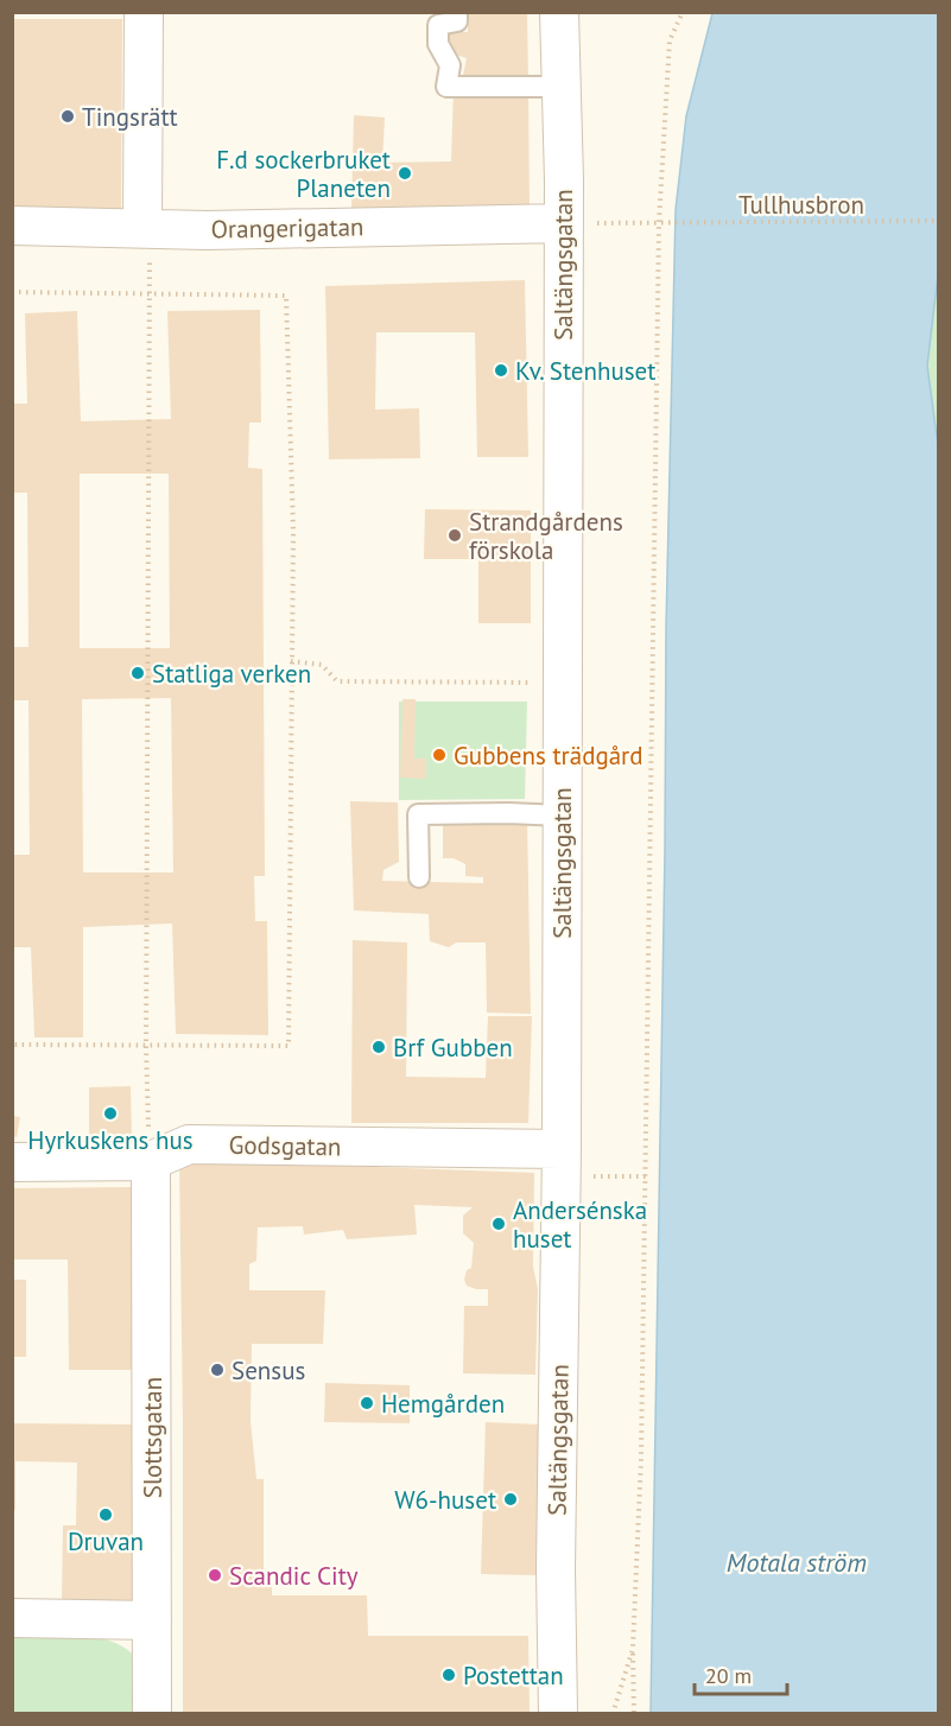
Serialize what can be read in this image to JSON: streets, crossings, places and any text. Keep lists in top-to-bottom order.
{
  "streets": {
    "street": [
      "Orangerigatan",
      "Saltängsgatan",
      "Godsgatan",
      "Slottsgatan"
    ],
    "path": ["Tullhusbron"]
  },
  "crossings": [
    ["Tullhusbron", "Orangerigatan"],
    ["Tullhusbron", "Saltängsgatan"],
    ["Orangerigatan", "Saltängsgatan"],
    ["Saltängsgatan", "Godsgatan"],
    ["Godsgatan", "Slottsgatan"]
  ],
  "water": ["Motala ström"],
  "places": [
    "Tingsrätt",
    "F.d sockerbruket Planeten",
    "Kv. Stenhuset",
    "Strandgårdens förskola",
    "Statliga verken",
    "Gubbens trädgård",
    "Brf Gubben",
    "Hyrkuskens hus",
    "Andersénska huset",
    "Sensus",
    "Hemgården",
    "W6-huset",
    "Druvan",
    "Scandic City",
    "Postettan"
  ],
  "scale_bar": "20 m"
}
